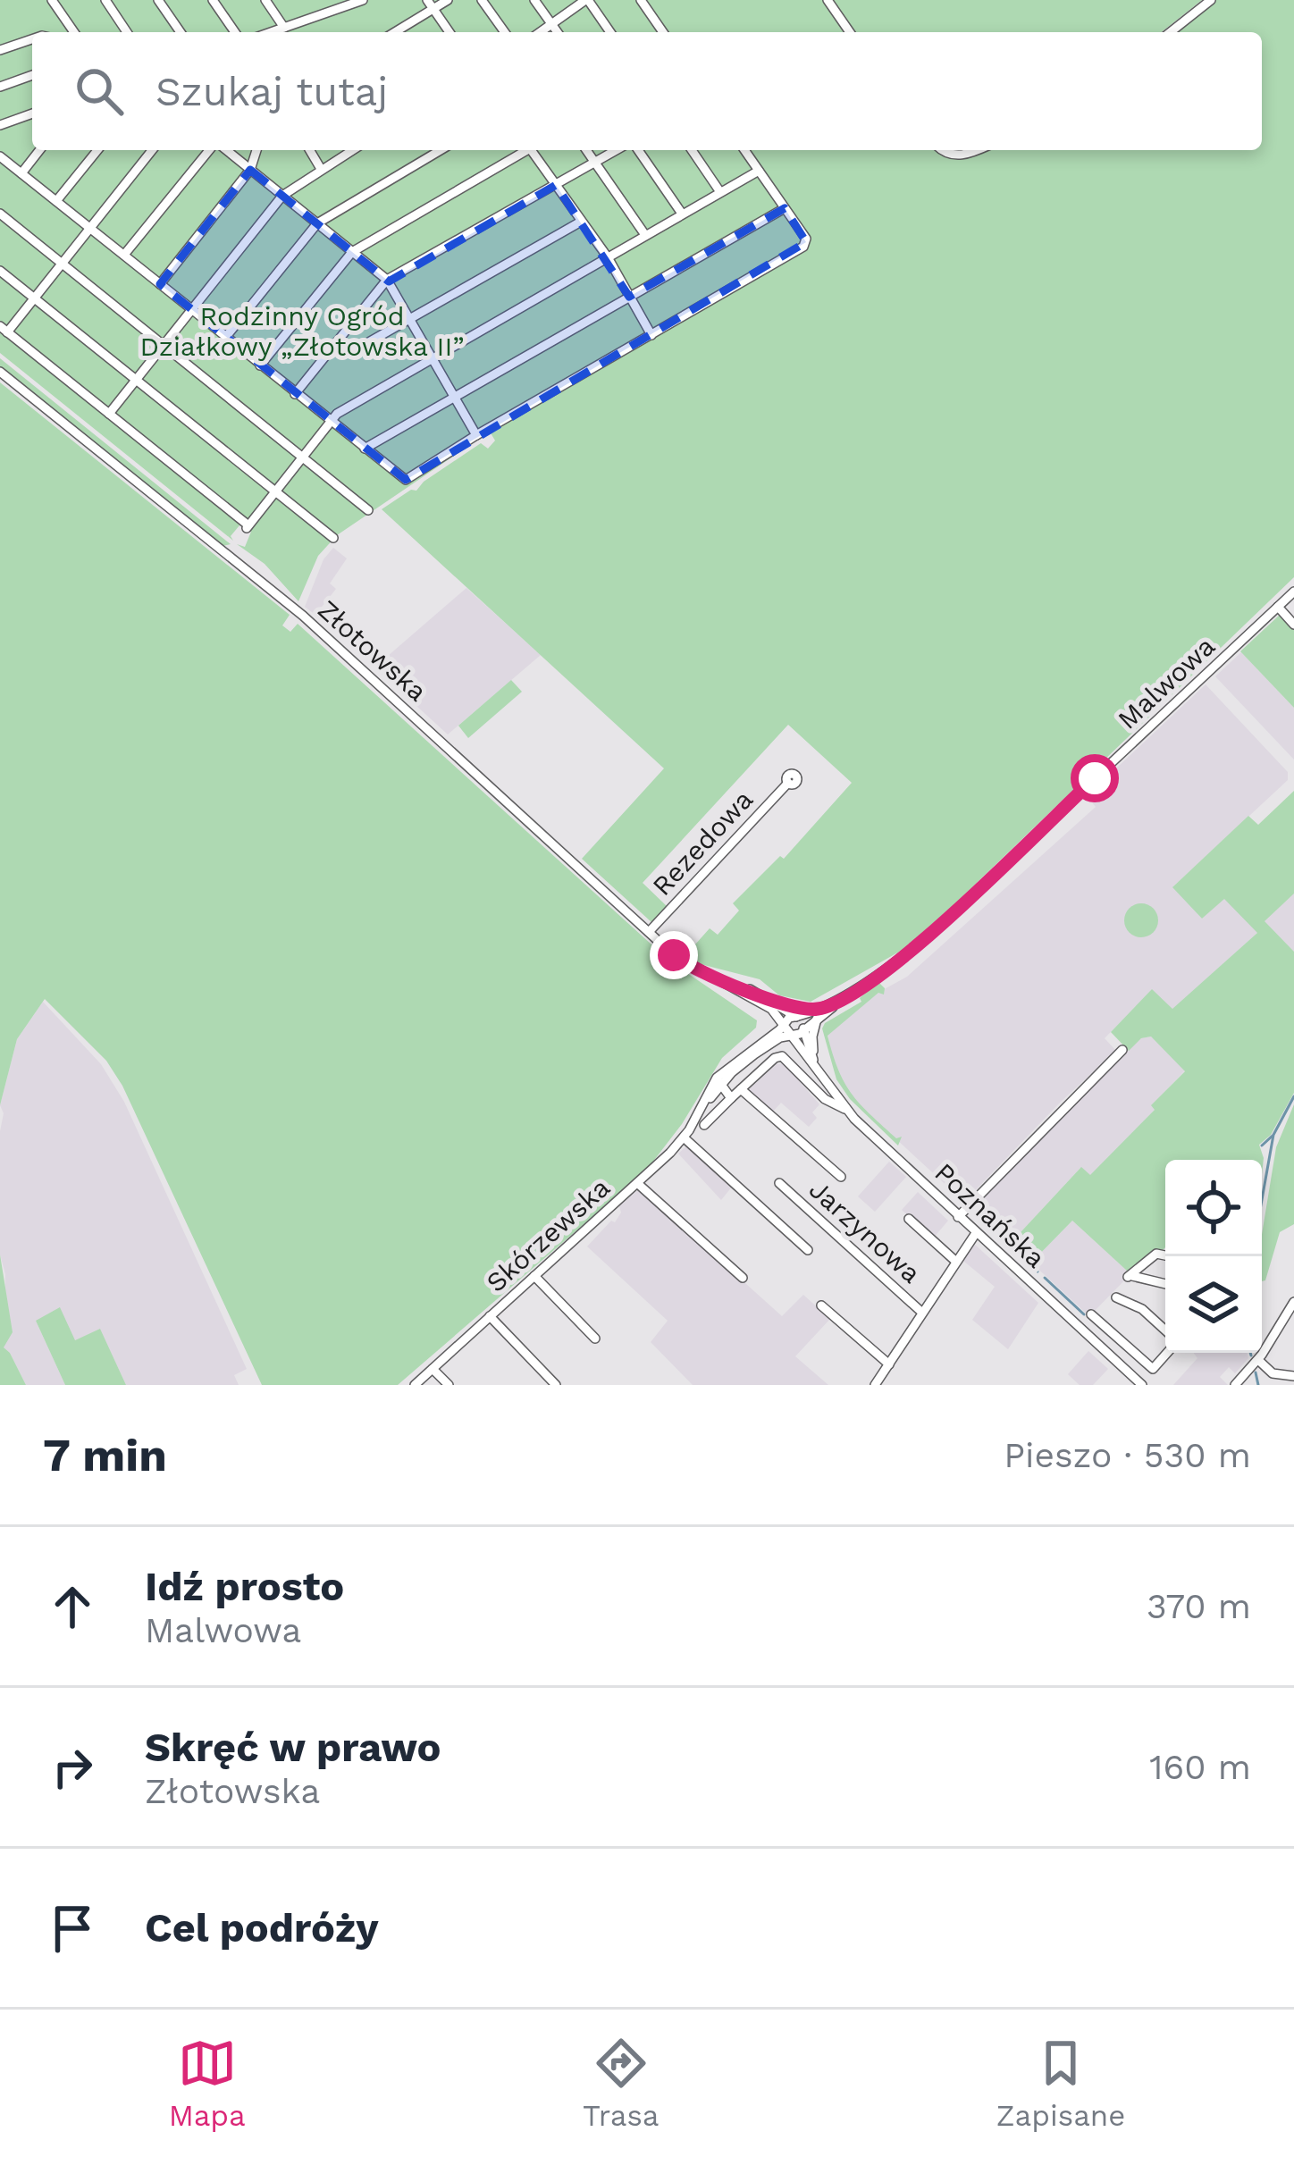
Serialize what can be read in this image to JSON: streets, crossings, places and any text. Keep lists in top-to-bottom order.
{
  "streets": {
    "street": [
      "Złotowska",
      "Malwowa",
      "Rezedowa",
      "Poznańska",
      "Jarzynowa",
      "Skórzewska"
    ]
  },
  "crossings": [
    ["Złotowska", "Malwowa"],
    ["Złotowska", "Rezedowa"],
    ["Złotowska", "Poznańska"],
    ["Złotowska", "Skórzewska"],
    ["Malwowa", "Poznańska"],
    ["Malwowa", "Skórzewska"]
  ],
  "parks": ["Rodzinny Ogród Działkowy „Złotowska II”"],
  "page": {
    "search": "Szukaj tutaj",
    "heading": ["7 min", "Pieszo · 530 m"],
    "list": [
      ["Idź prosto", "Malwowa", "370 m"],
      ["Skręć w prawo", "Złotowska", "160 m"],
      "Cel podróży"
    ],
    "nav": ["Mapa", "Trasa", "Zapisane"]
  }
}
